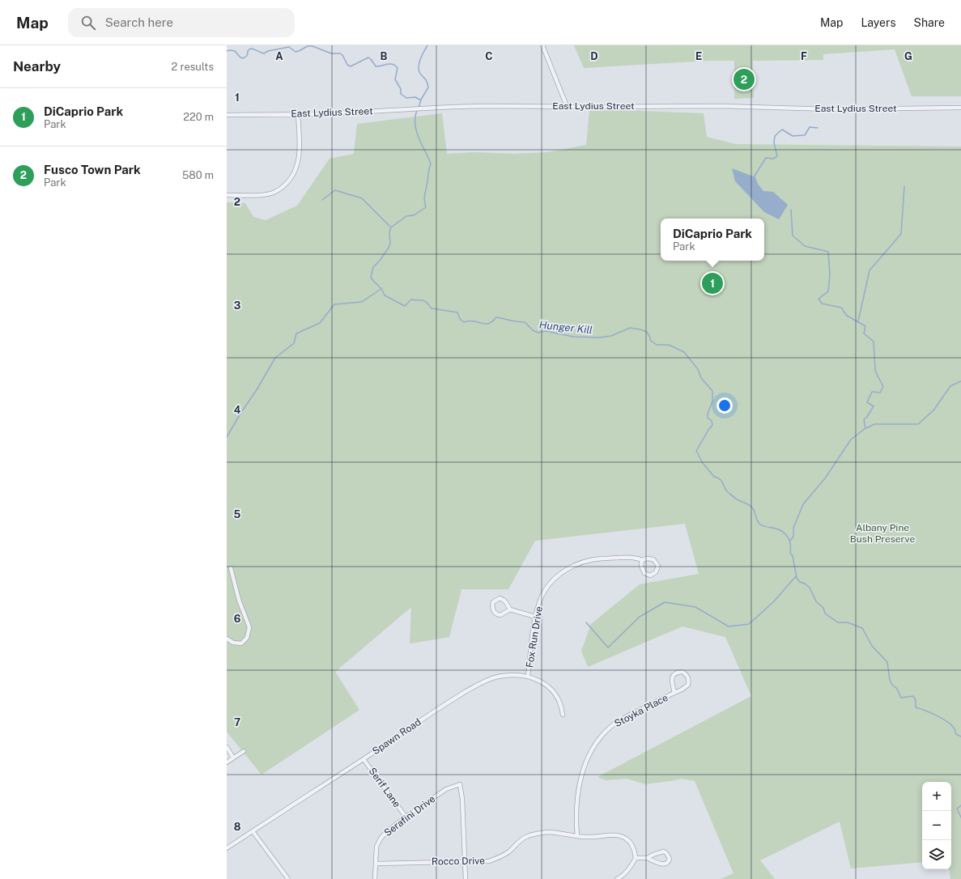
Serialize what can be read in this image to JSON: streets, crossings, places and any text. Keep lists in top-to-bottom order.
{
  "streets": {
    "street": [
      "East Lydius Street",
      "Fox Run Drive",
      "Stoyka Place",
      "Spawn Road",
      "Serif Lane",
      "Serafini Drive",
      "Rocco Drive"
    ]
  },
  "crossings": [
    ["Fox Run Drive", "Spawn Road"],
    ["Stoyka Place", "Rocco Drive"],
    ["Spawn Road", "Serif Lane"],
    ["Serif Lane", "Serafini Drive"],
    ["Serafini Drive", "Rocco Drive"]
  ],
  "water": ["Hunger Kill"],
  "parks": ["Albany Pine Bush Preserve"],
  "page": {
    "header": "Map",
    "search": "Search here",
    "nav": ["Map", "Layers", "Share"],
    "heading": ["Nearby", "2 results"],
    "pins": ["2", "1"],
    "list": [
      {
        "mark": "1",
        "name": "DiCaprio Park",
        "note": "Park",
        "value": "220 m"
      },
      {
        "mark": "2",
        "name": "Fusco Town Park",
        "note": "Park",
        "value": "580 m"
      }
    ],
    "popup": ["DiCaprio Park", "Park"],
    "map_buttons": ["+", "−"]
  },
  "grid": {
    "columns": [
      "A",
      "B",
      "C",
      "D",
      "E",
      "F",
      "G"
    ],
    "rows": [
      "1",
      "2",
      "3",
      "4",
      "5",
      "6",
      "7",
      "8"
    ]
  }
}
